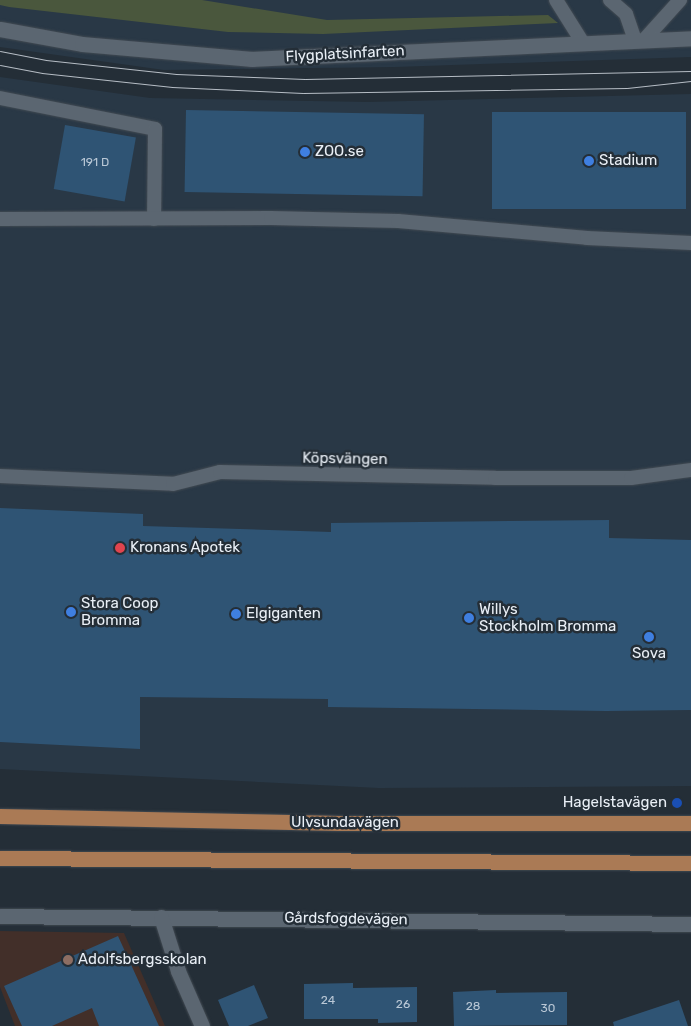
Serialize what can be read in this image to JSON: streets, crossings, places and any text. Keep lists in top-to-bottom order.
{
  "streets": {
    "main road": ["Ulvsundavägen"],
    "street": ["Flygplatsinfarten", "Gårdsfogdevägen"],
    "lane": ["Köpsvängen"]
  },
  "places": [
    "ZOO.se",
    "Stadium",
    "Kronans Apotek",
    "Stora Coop Bromma",
    "Elgiganten",
    "Willys Stockholm Bromma",
    "Sova",
    "Hagelstavägen",
    "Adolfsbergsskolan"
  ],
  "house_numbers": [
    "191 D",
    "24",
    "26",
    "28",
    "30"
  ]
}
